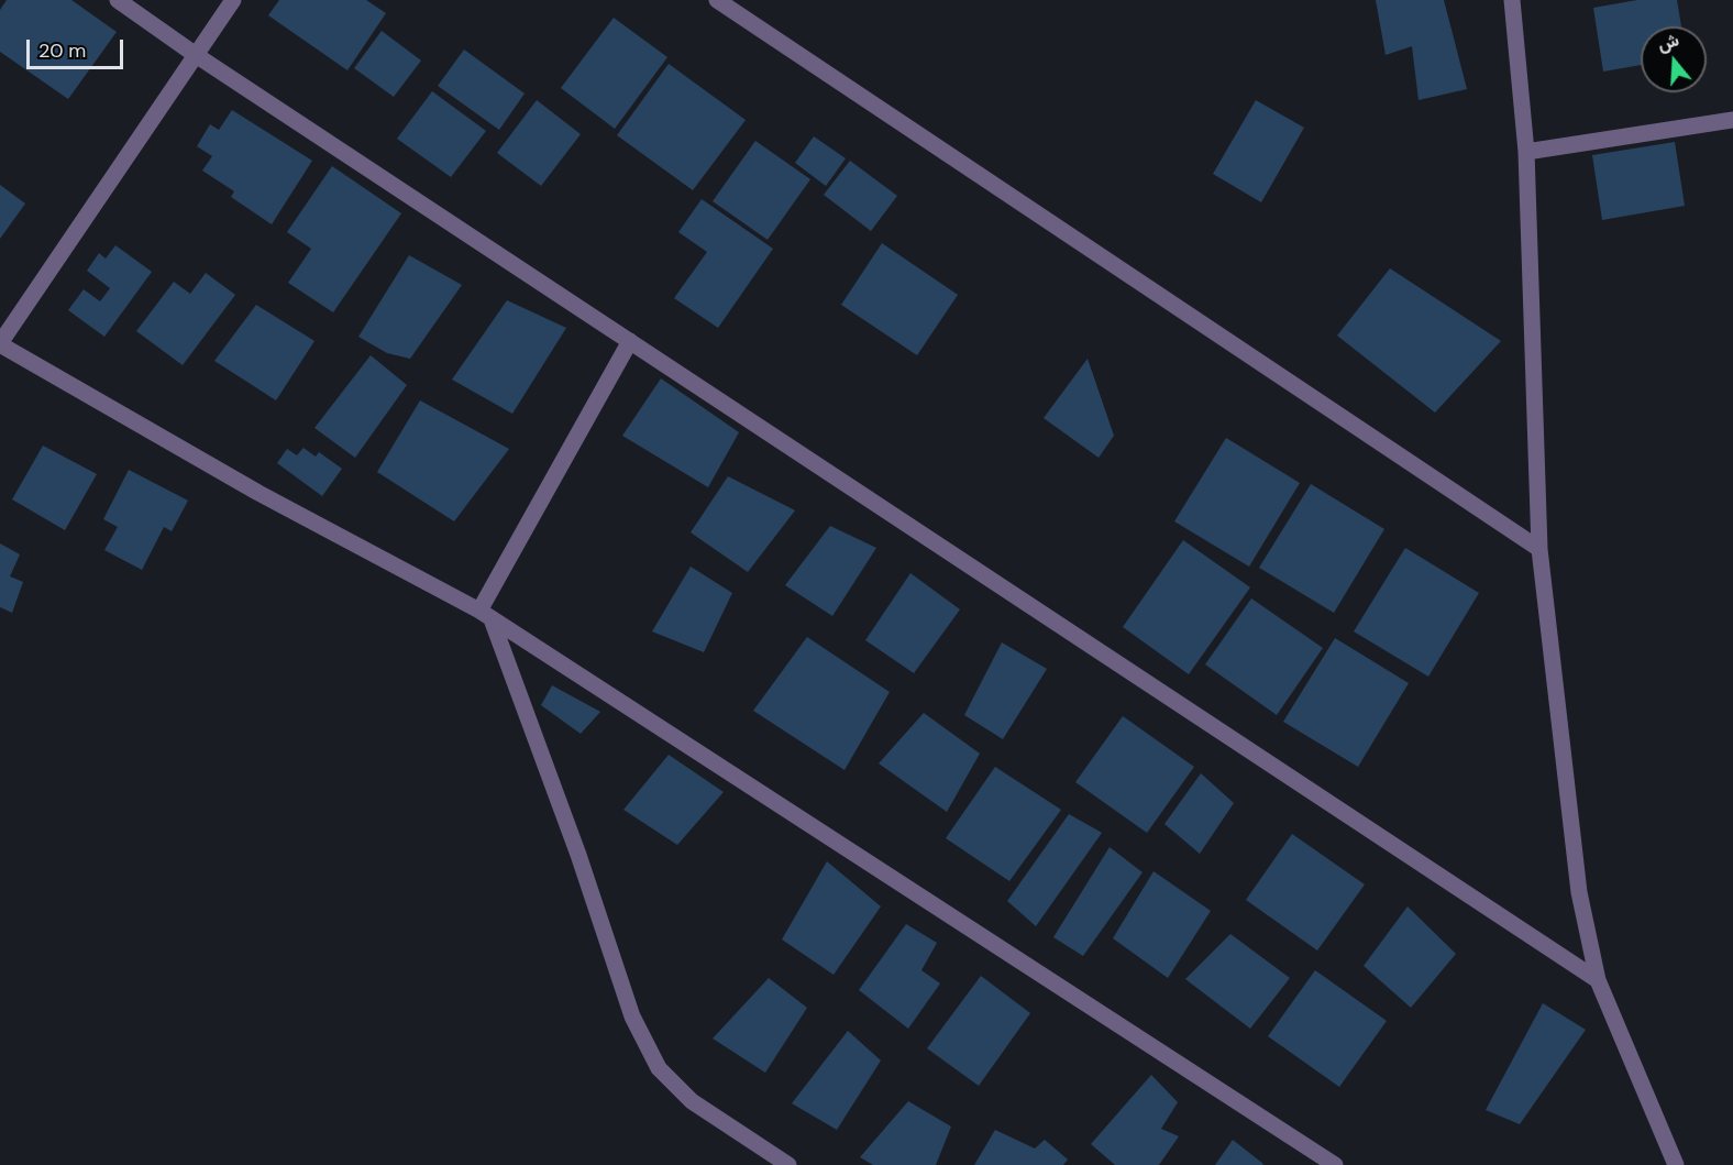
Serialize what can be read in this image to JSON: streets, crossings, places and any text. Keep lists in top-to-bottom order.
{
  "scale_bar": "20 m",
  "north": "top"
}
